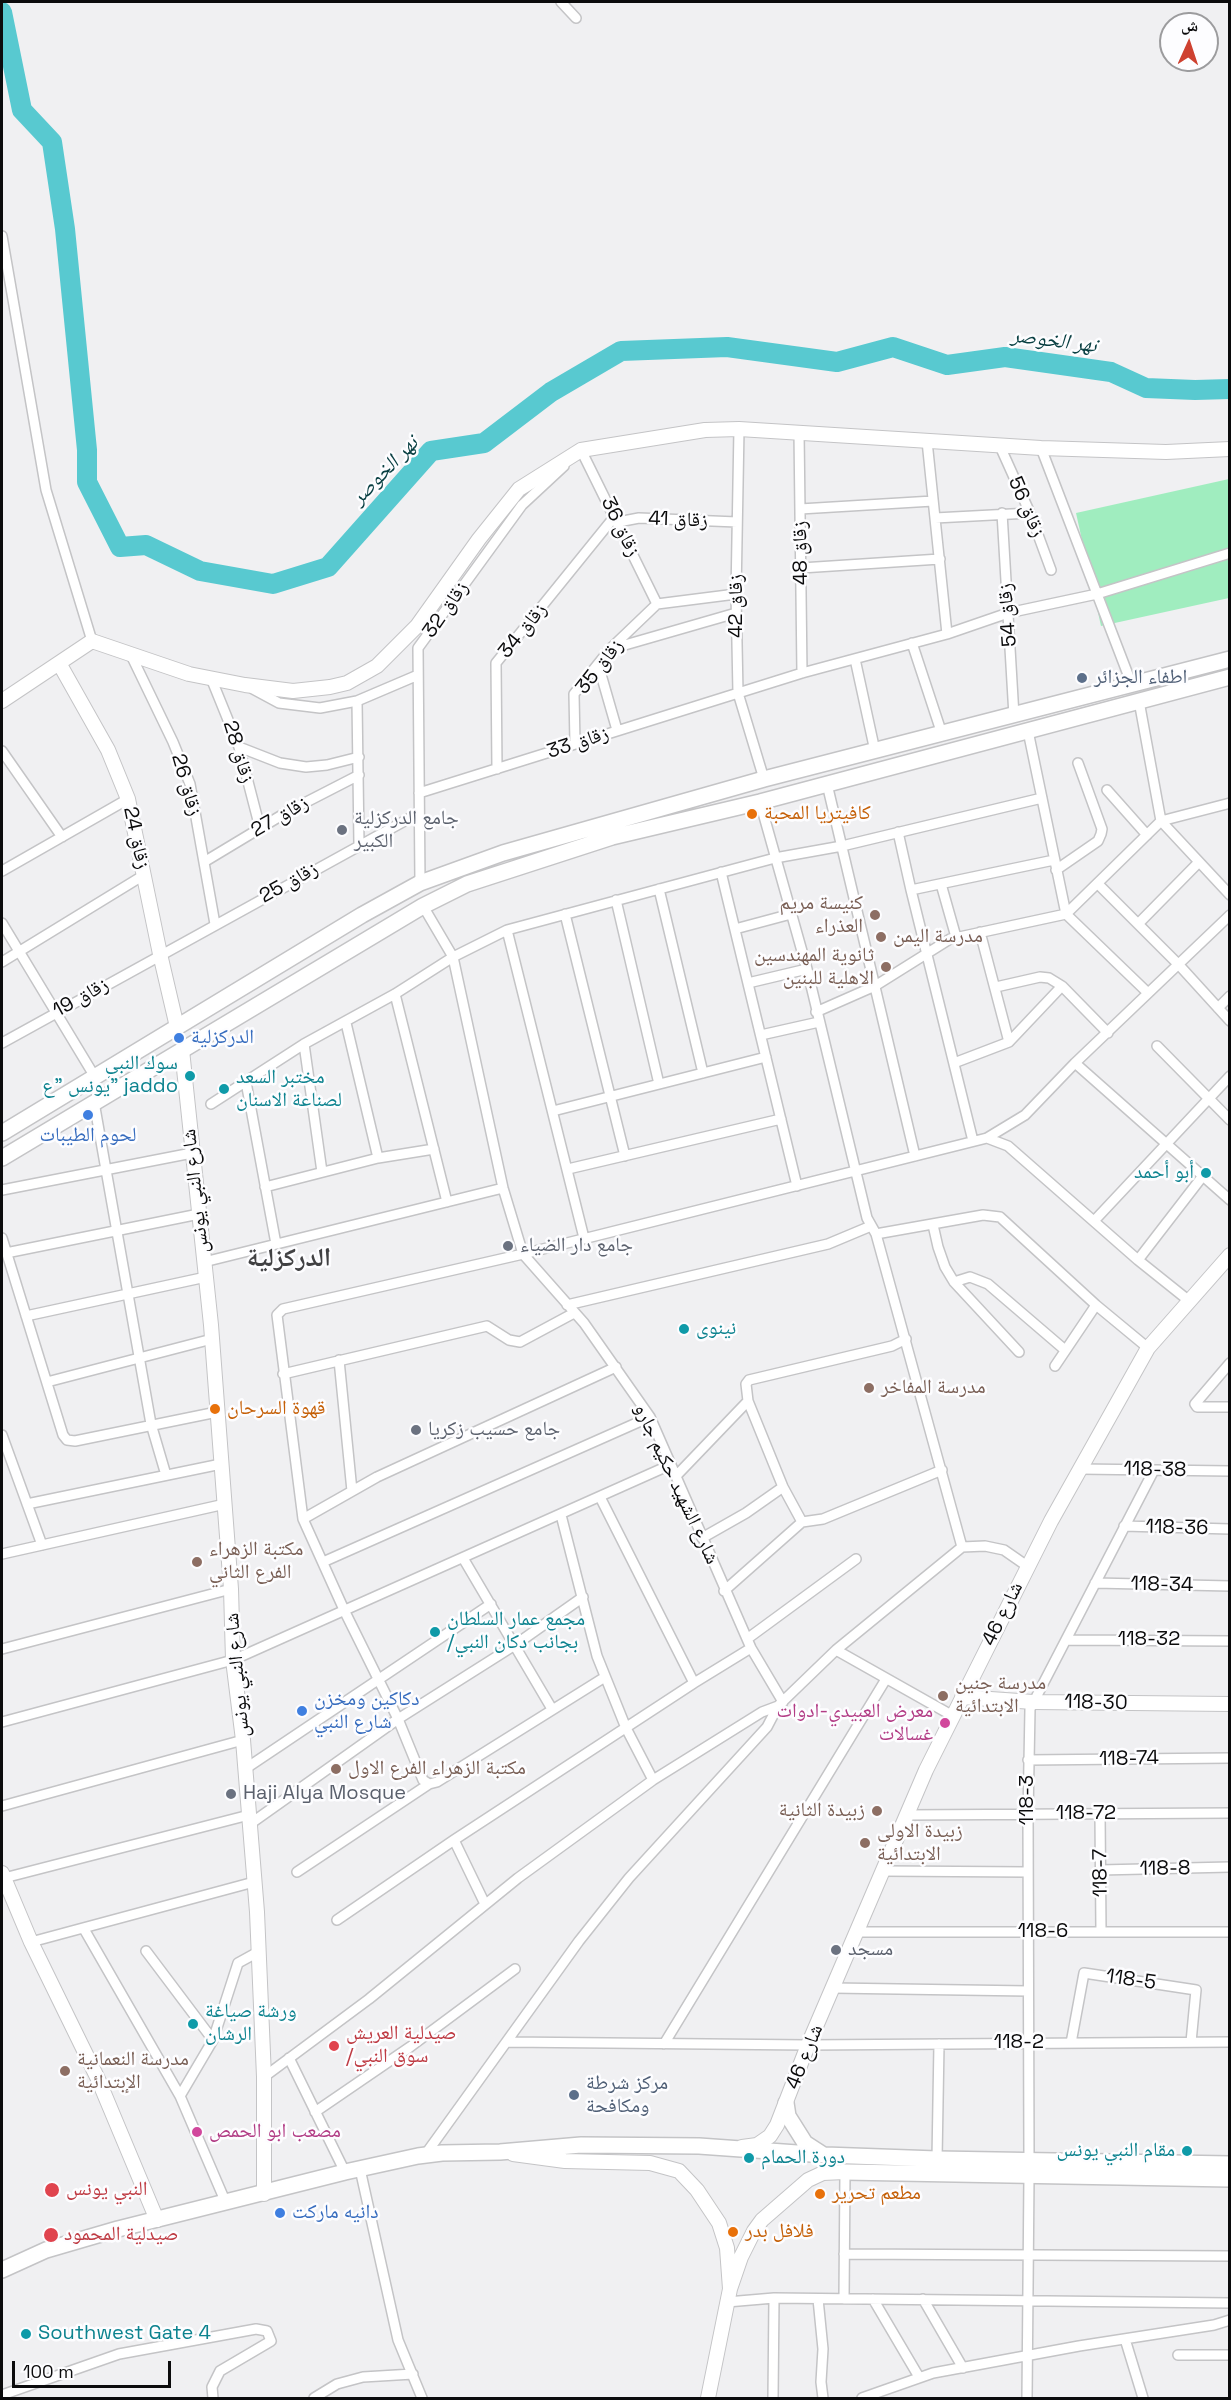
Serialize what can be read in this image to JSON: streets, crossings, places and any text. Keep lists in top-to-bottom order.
{
  "streets": {
    "street": [
      "زقاق 56",
      "زقاق 41",
      "زقاق 36",
      "زقاق 48",
      "زقاق 42",
      "زقاق 32",
      "زقاق 54",
      "زقاق 34",
      "زقاق 35",
      "زقاق 33",
      "زقاق 28",
      "زقاق 26",
      "زقاق 27",
      "زقاق 24",
      "زقاق 25",
      "زقاق 19",
      "شارع النبي يونس",
      "118-38",
      "شارع الشهيد حكيم جارو",
      "118-36",
      "118-34",
      "شارع 46",
      "118-32",
      "118-30",
      "118-74",
      "118-3",
      "118-72",
      "118-8",
      "118-7",
      "118-6",
      "118-5",
      "118-2"
    ]
  },
  "crossings": [
    ["زقاق 41", "زقاق 36"],
    ["زقاق 41", "زقاق 42"],
    ["زقاق 41", "زقاق 34"],
    ["زقاق 36", "زقاق 32"],
    ["زقاق 36", "زقاق 34"],
    ["زقاق 36", "زقاق 35"],
    ["زقاق 48", "زقاق 33"],
    ["زقاق 42", "زقاق 33"],
    ["زقاق 32", "زقاق 33"],
    ["زقاق 32", "زقاق 25"],
    ["زقاق 54", "زقاق 33"],
    ["زقاق 34", "زقاق 33"],
    ["زقاق 35", "زقاق 33"],
    ["زقاق 28", "زقاق 27"],
    ["زقاق 26", "زقاق 27"],
    ["زقاق 26", "زقاق 25"],
    ["زقاق 24", "زقاق 25"],
    ["زقاق 24", "زقاق 19"],
    ["زقاق 25", "زقاق 19"],
    ["118-38", "شارع 46"],
    ["118-38", "118-3"],
    ["118-36", "118-3"],
    ["118-34", "118-3"],
    ["شارع 46", "118-30"],
    ["شارع 46", "118-72"],
    ["شارع 46", "118-6"],
    ["شارع 46", "118-2"],
    ["118-32", "118-3"],
    ["118-30", "118-3"],
    ["118-74", "118-3"],
    ["118-3", "118-72"],
    ["118-3", "118-6"],
    ["118-3", "118-2"],
    ["118-72", "118-7"],
    ["118-8", "118-7"],
    ["118-7", "118-6"],
    ["118-5", "118-2"]
  ],
  "districts": ["الدركزلية"],
  "water": ["نهر الخوصر"],
  "places": [
    "اطفاء الجزائر",
    "كافيتريا المحبة",
    "جامع الدركزلية الكبير",
    "كنيسة مريم العذراء",
    "مدرسة اليمن",
    "ثانوية المهندسين الاهلية للبنين",
    "الدركزلية",
    "سوك النبي يونس \"ع\" jaddo",
    "مختبر السعد لصناعة الاسنان",
    "لحوم الطيبات",
    "أبو أحمد",
    "جامع دار الضياء",
    "نينوى",
    "مدرسة المفاخر",
    "قهوة السرحان",
    "جامع حسيب زكريا",
    "مكتبة الزهراء الفرع الثاني",
    "مجمع عمار السلطان /بجانب دكان النبي",
    "مدرسة جنين الابتدائية",
    "دكاكين ومخزن شارع النبي",
    "معرض العبيدي-ادوات غسالات",
    "مكتبة الزهراء الفرع الاول",
    "Haji Alya Mosque",
    "زبيدة الثانية",
    "زبيدة الاولى الابتدائية",
    "مسجد",
    "ورشة صياغة الرشان",
    "صيدلية العريش /سوق النبي",
    "مدرسة النعمانية الإبتدائية",
    "مركز شرطة ومكافحة",
    "مصعب ابو الحمص",
    "مقام النبي يونس",
    "دورة الحمام",
    "النبي يونس",
    "مطعم تحرير",
    "دانيه ماركت",
    "فلافل بدر",
    "صيدلية المحمود",
    "Southwest Gate 4"
  ],
  "scale_bar": "100 m",
  "north": "top"
}
